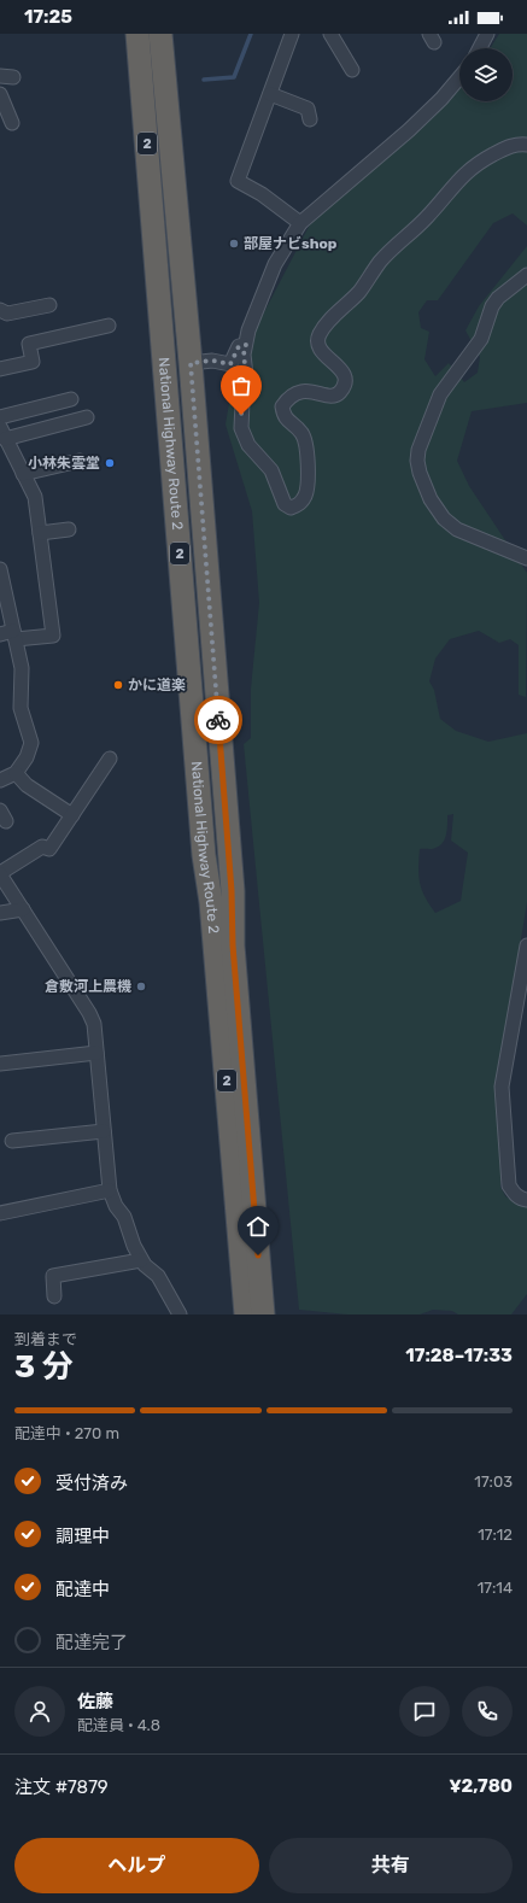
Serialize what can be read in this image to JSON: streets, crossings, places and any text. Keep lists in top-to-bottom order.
{
  "streets": {
    "highway": ["2", "National Highway Route 2"]
  },
  "places": [
    "部屋ナビshop",
    "小林朱雲堂",
    "かに道楽",
    "倉敷河上農機"
  ],
  "page": {
    "status": "17:25",
    "heading": ["3 分", "到着まで", "17:28–17:33"],
    "panel": [
      "佐藤",
      "配達員 · 4.8",
      "注文 #7879",
      "¥2,780"
    ],
    "bar": "配達中 · 270 m",
    "list": [
      ["受付済み", "17:03"],
      ["調理中", "17:12"],
      ["配達中", "17:14"],
      "配達完了"
    ],
    "buttons": ["ヘルプ", "共有"]
  }
}
